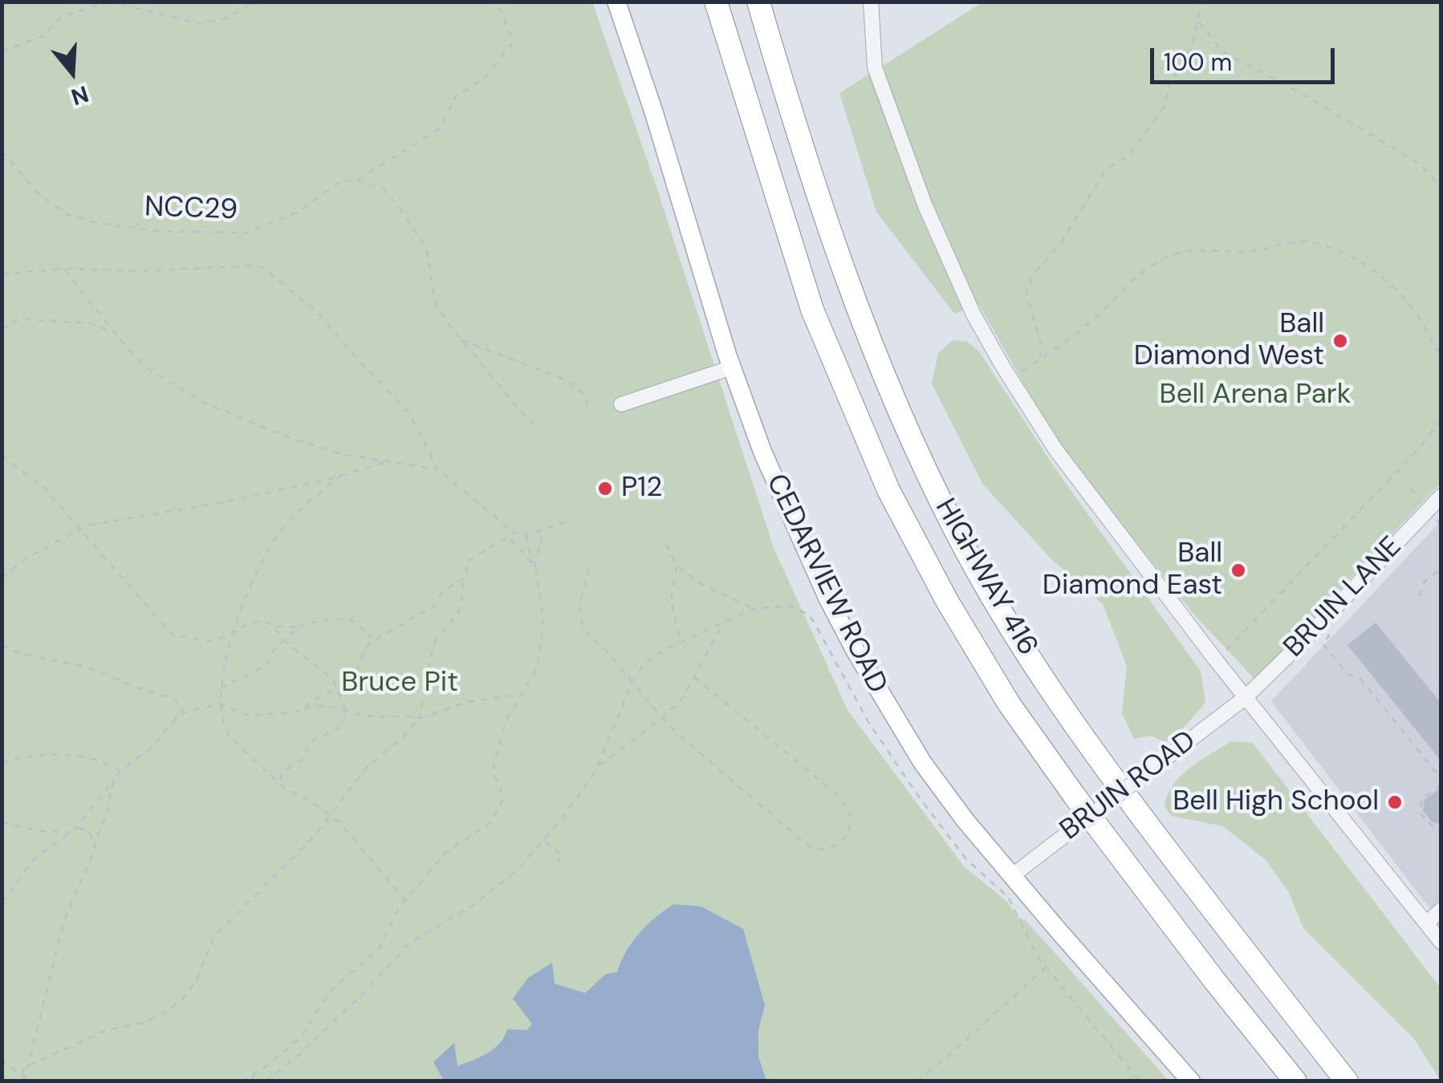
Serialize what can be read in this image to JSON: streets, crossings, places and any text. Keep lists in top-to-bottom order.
{
  "streets": {
    "highway": ["HIGHWAY 416"],
    "main road": ["CEDARVIEW ROAD"],
    "street": ["BRUIN LANE", "BRUIN ROAD"],
    "path": ["NCC29"]
  },
  "crossings": [
    ["CEDARVIEW ROAD", "BRUIN ROAD"],
    ["BRUIN LANE", "BRUIN ROAD"]
  ],
  "parks": ["Bell Arena Park", "Bruce Pit"],
  "places": [
    "Ball Diamond West",
    "P12",
    "Ball Diamond East",
    "Bell High School"
  ],
  "scale_bar": "100 m",
  "north": "bottom"
}
